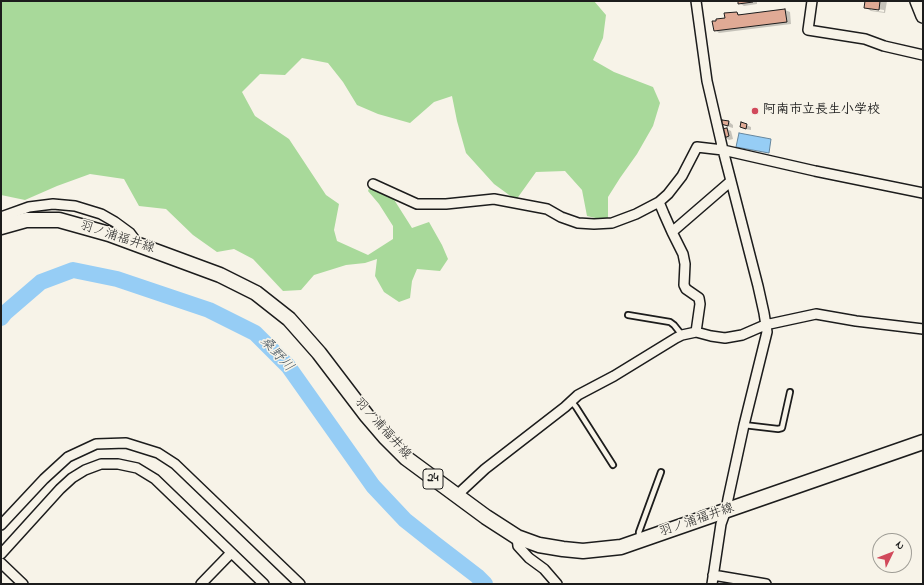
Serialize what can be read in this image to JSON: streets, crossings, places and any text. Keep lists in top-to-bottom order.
{
  "streets": {
    "main road": ["羽ノ浦福井線", "24"]
  },
  "water": ["桑野川"],
  "places": ["阿南市立長生小学校"],
  "north": "top right"
}
